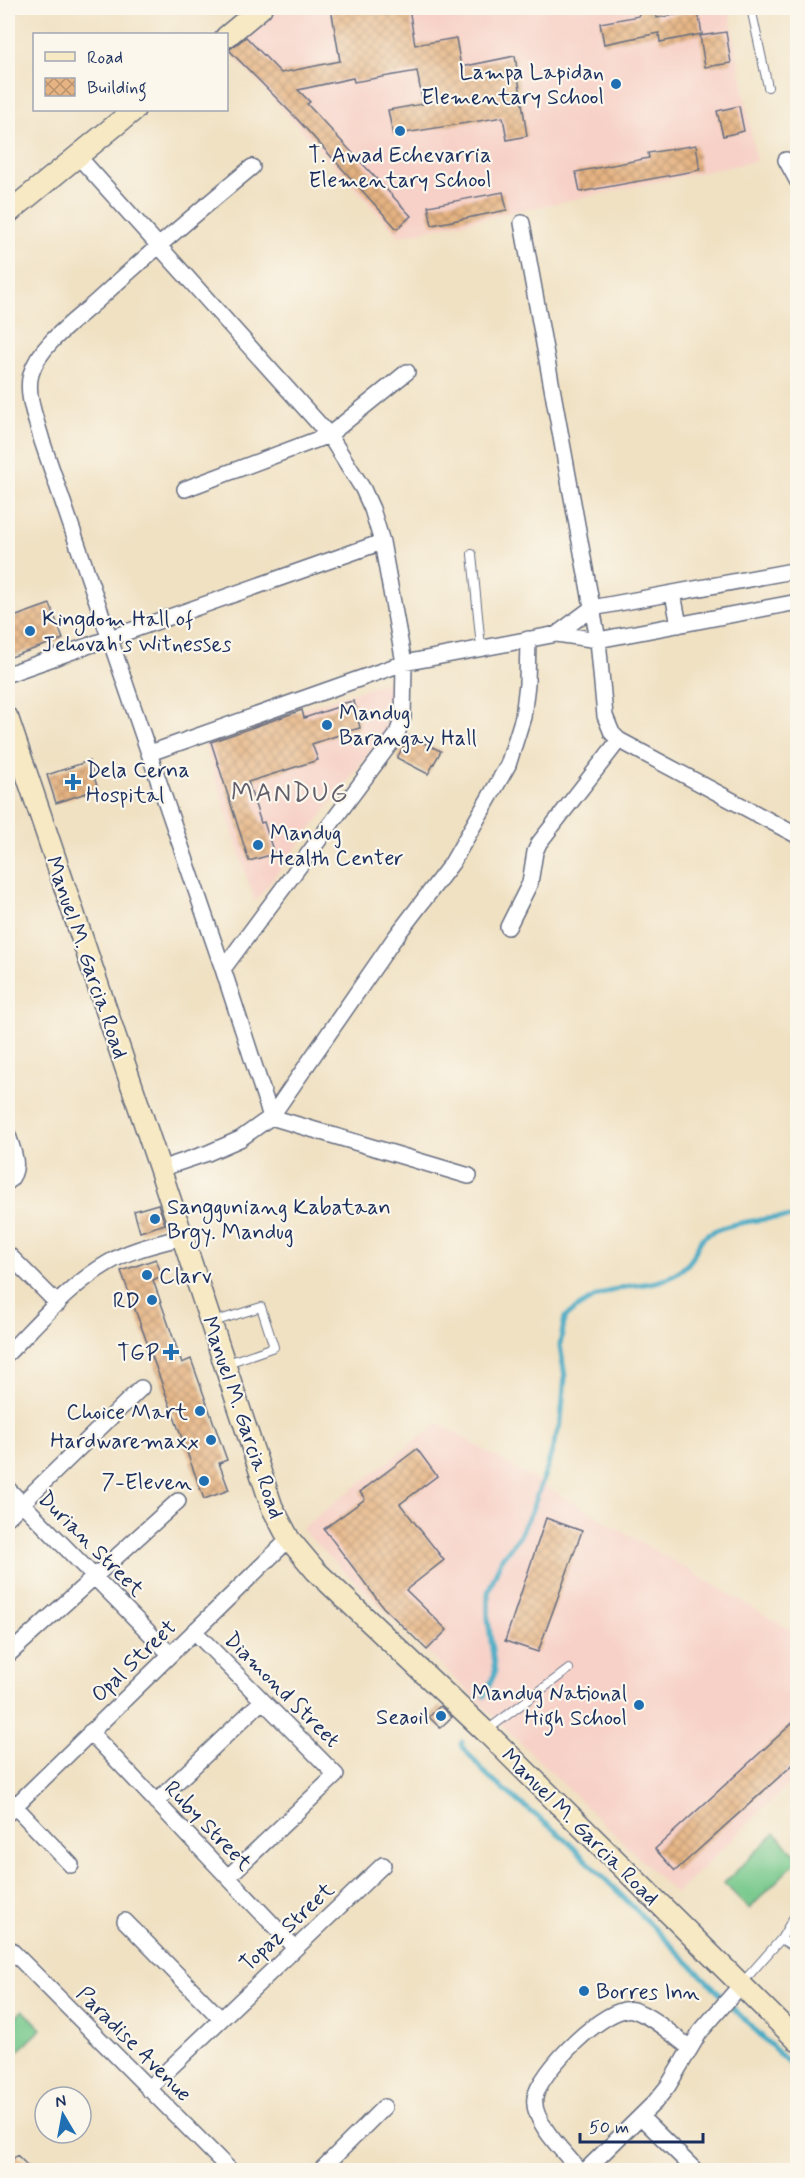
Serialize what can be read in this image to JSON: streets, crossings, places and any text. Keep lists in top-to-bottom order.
{
  "streets": {
    "main road": ["Manuel M. Garcia Road"],
    "street": [
      "Durian Street",
      "Opal Street",
      "Diamond Street",
      "Ruby Street",
      "Topaz Street",
      "Paradise Avenue"
    ]
  },
  "crossings": [
    ["Manuel M. Garcia Road", "Opal Street"],
    ["Durian Street", "Opal Street"],
    ["Opal Street", "Diamond Street"],
    ["Opal Street", "Ruby Street"],
    ["Diamond Street", "Ruby Street"],
    ["Ruby Street", "Topaz Street"],
    ["Topaz Street", "Paradise Avenue"]
  ],
  "districts": ["MANDUG"],
  "places": {
    "other": [
      "Lampa Lapidan Elementary School",
      "T. Awad Echevarria Elementary School",
      "Kingdom Hall of Jehovah's Witnesses",
      "Mandug Barangay Hall",
      "Mandug Health Center",
      "Sangguniang Kabataan Brgy. Mandug",
      "Clarv",
      "RD",
      "Choice Mart",
      "Hardwaremaxx",
      "7-Eleven",
      "Mandug National High School",
      "Seaoil",
      "Borres Inn"
    ],
    "health": ["Dela Cerna Hospital", "TGP"]
  },
  "legend": ["Road", "Building"],
  "scale_bar": "50 m",
  "north": "top"
}
